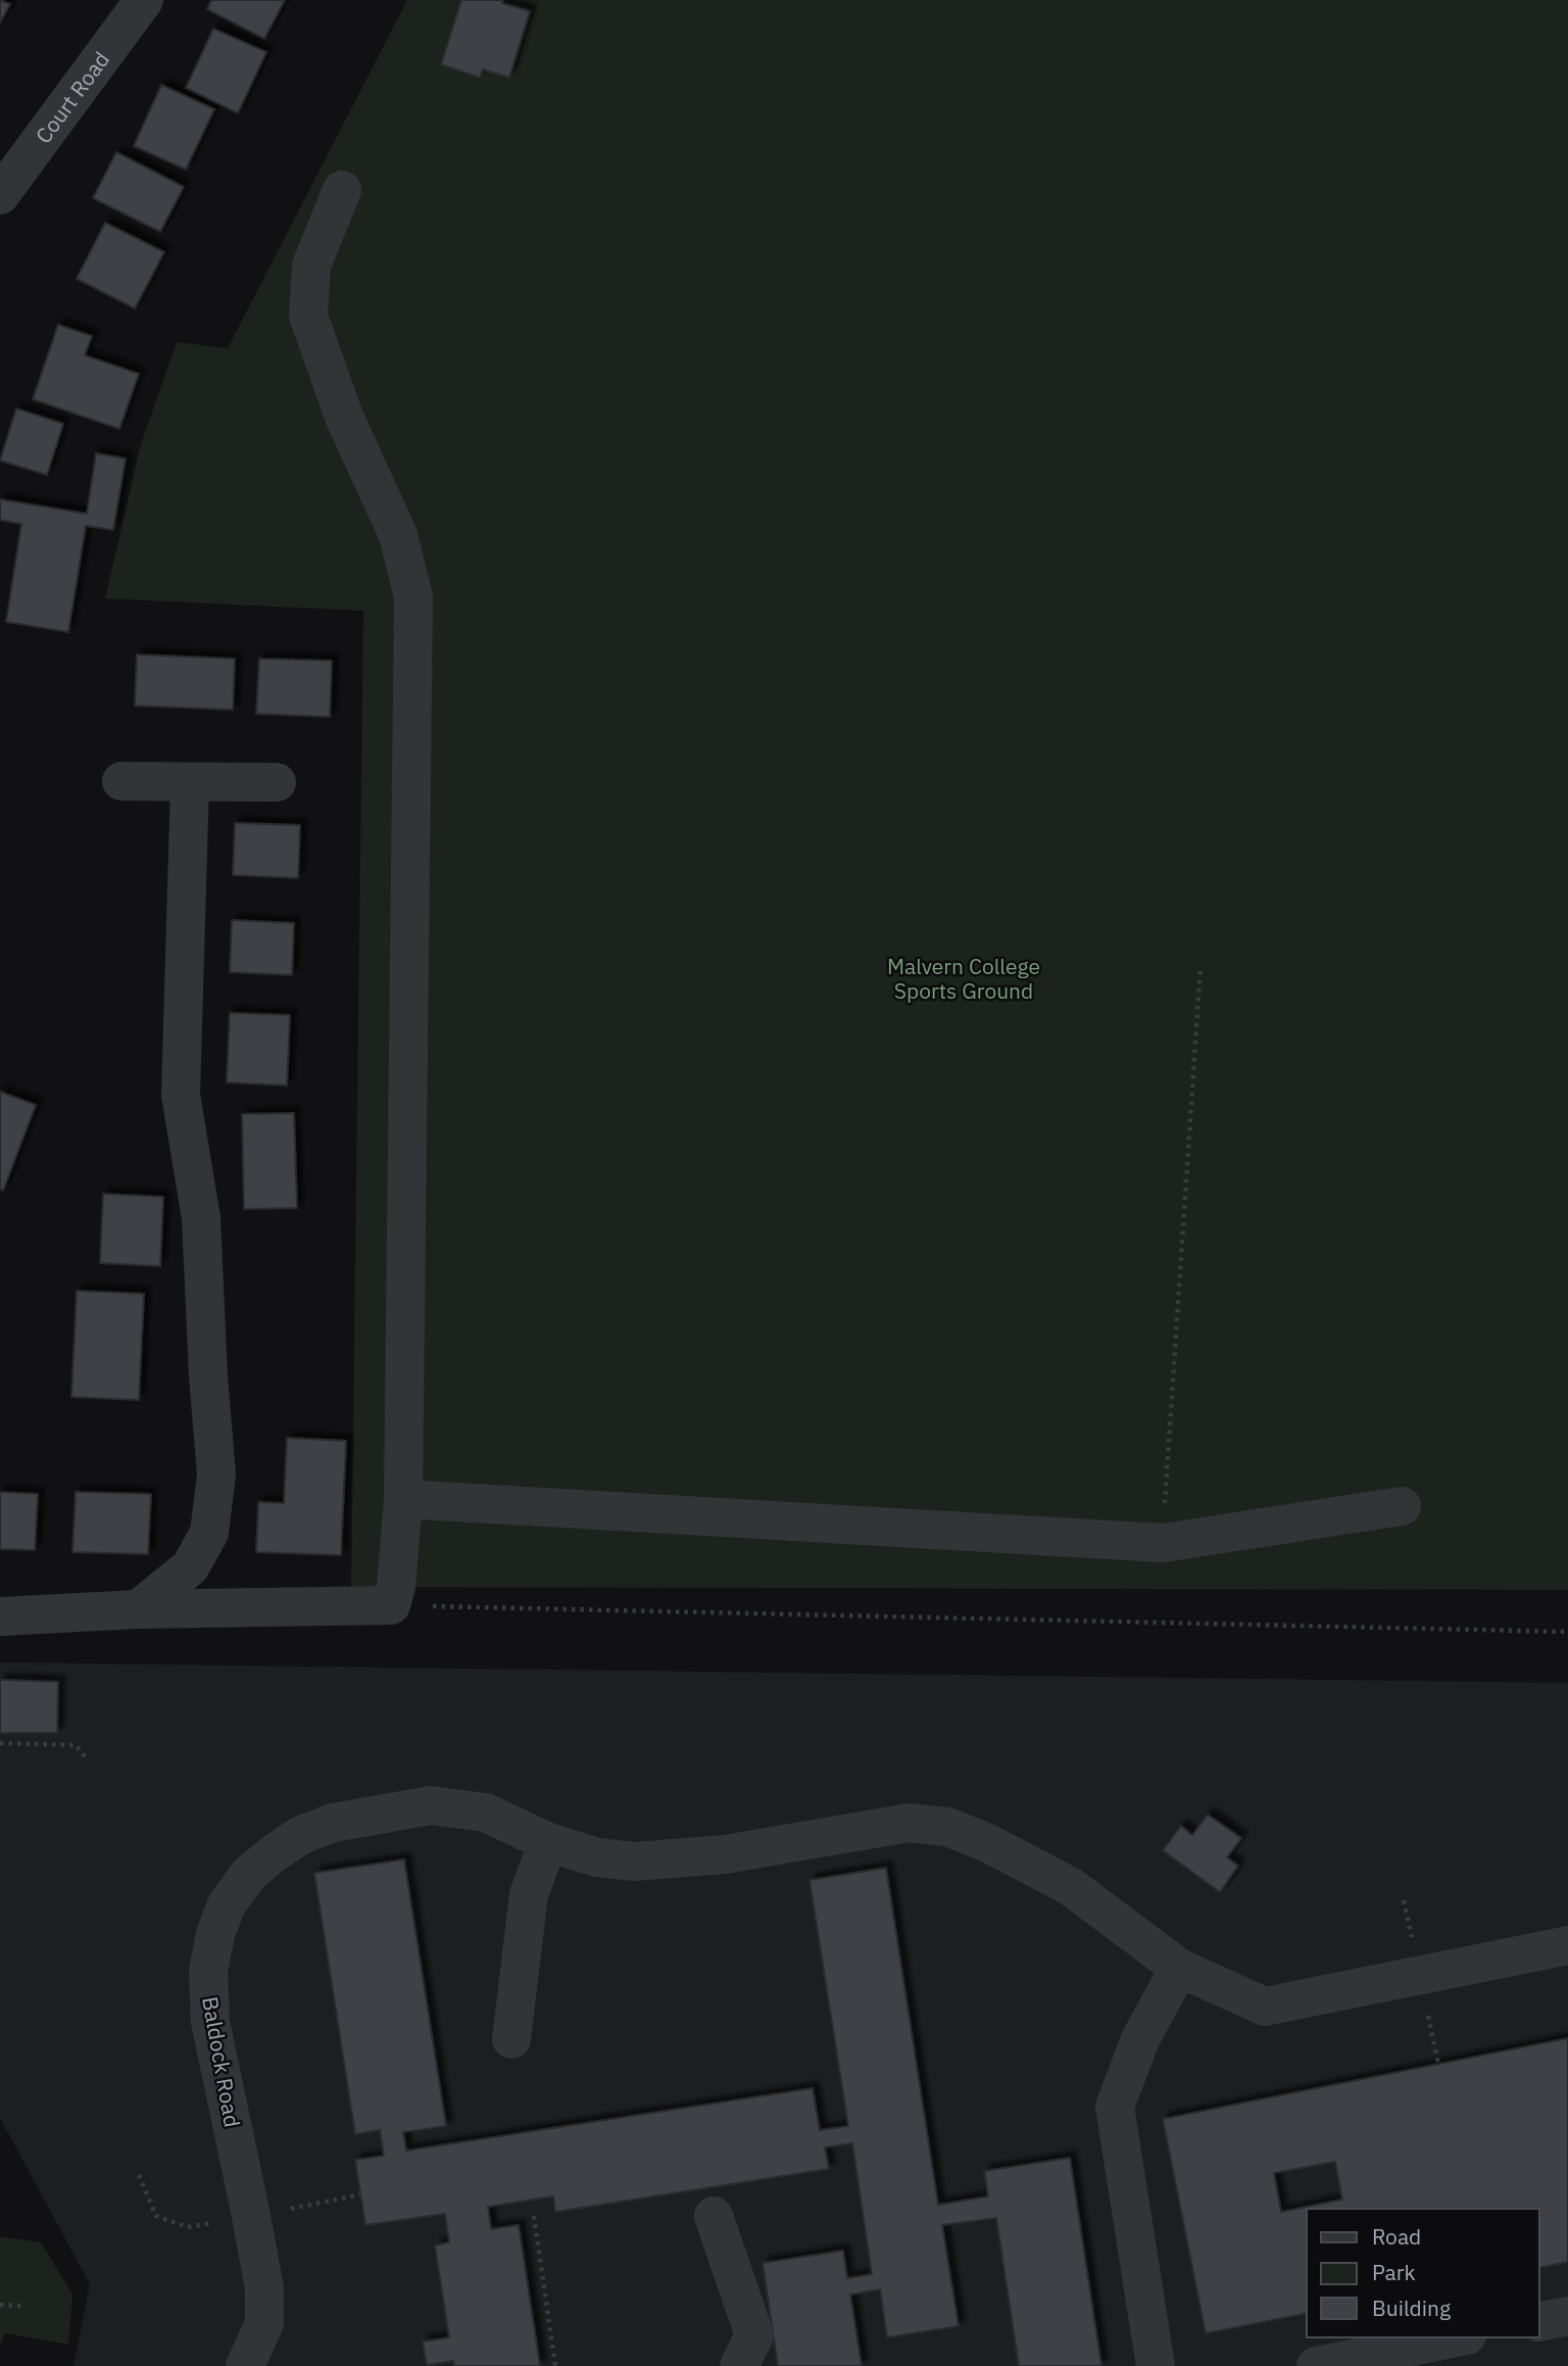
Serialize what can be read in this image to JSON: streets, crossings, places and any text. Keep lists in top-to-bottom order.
{
  "streets": {
    "street": ["Court Road", "Baldock Road"]
  },
  "parks": ["Malvern College Sports Ground"],
  "legend": ["Road", "Park", "Building"]
}
